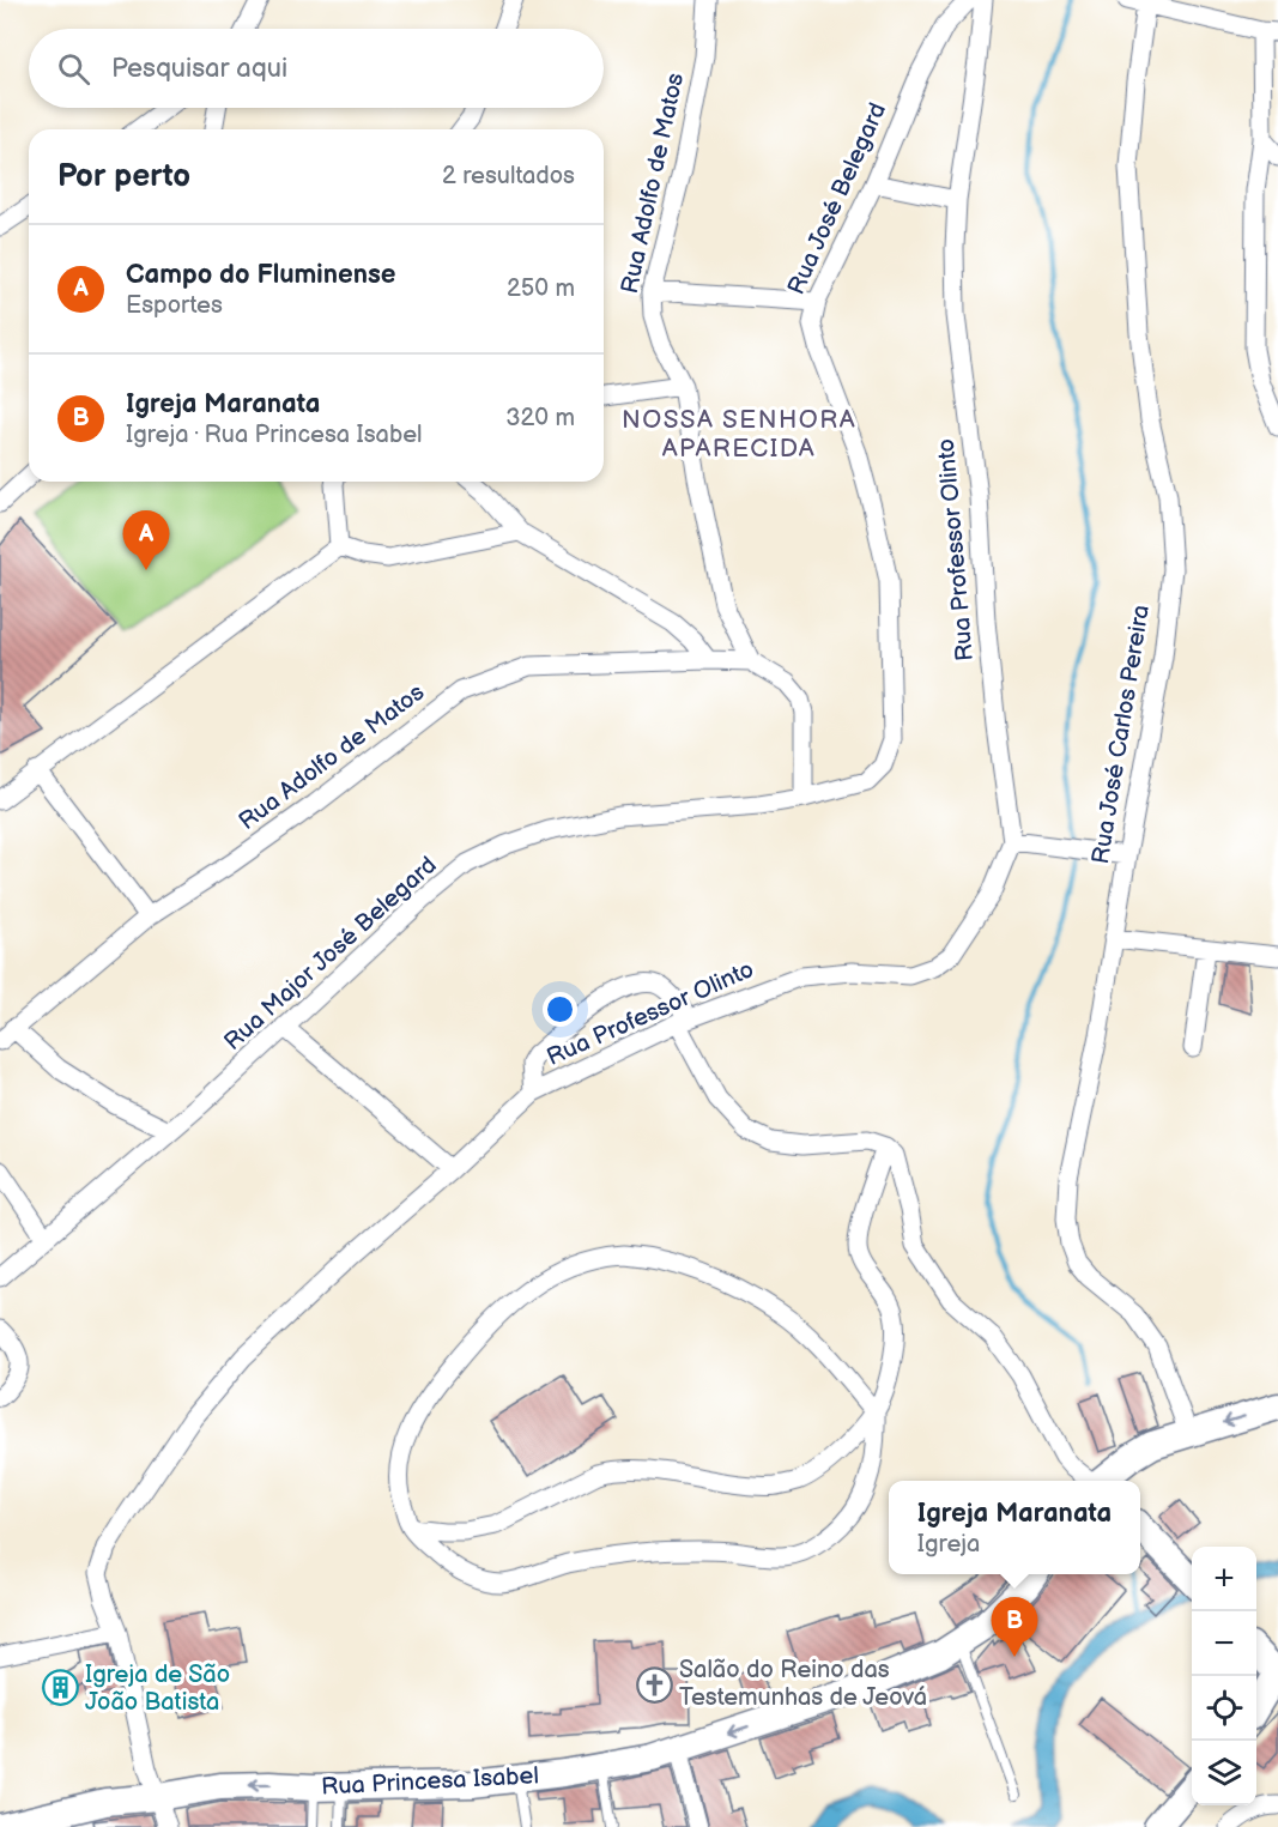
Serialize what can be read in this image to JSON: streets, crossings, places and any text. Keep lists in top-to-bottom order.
{
  "streets": {
    "main road": ["Rua Princesa Isabel"],
    "street": [
      "Rua Adolfo de Matos",
      "Rua José Belegard",
      "Rua Professor Olinto",
      "Rua José Carlos Pereira",
      "Rua Major José Belegard"
    ]
  },
  "crossings": [
    ["Rua Adolfo de Matos", "Rua José Belegard"],
    ["Rua Adolfo de Matos", "Rua Major José Belegard"],
    ["Rua José Belegard", "Rua Major José Belegard"],
    ["Rua Professor Olinto", "Rua Princesa Isabel"]
  ],
  "one_way": ["Rua Princesa Isabel"],
  "districts": ["NOSSA SENHORA APARECIDA"],
  "places": {
    "church": ["Salão do Reino das Testemunhas de Jeová"],
    "building": ["Igreja de São João Batista"]
  },
  "page": {
    "search": "Pesquisar aqui",
    "heading": ["Por perto", "2 resultados"],
    "list": [
      {
        "mark": "A",
        "name": "Campo do Fluminense",
        "note": "Esportes",
        "value": "250 m"
      },
      {
        "mark": "B",
        "name": "Igreja Maranata",
        "note": "Igreja · Rua Princesa Isabel",
        "value": "320 m"
      }
    ],
    "pins": ["A", "B"],
    "popup": ["Igreja Maranata", "Igreja"],
    "map_buttons": ["+", "−"]
  }
}
